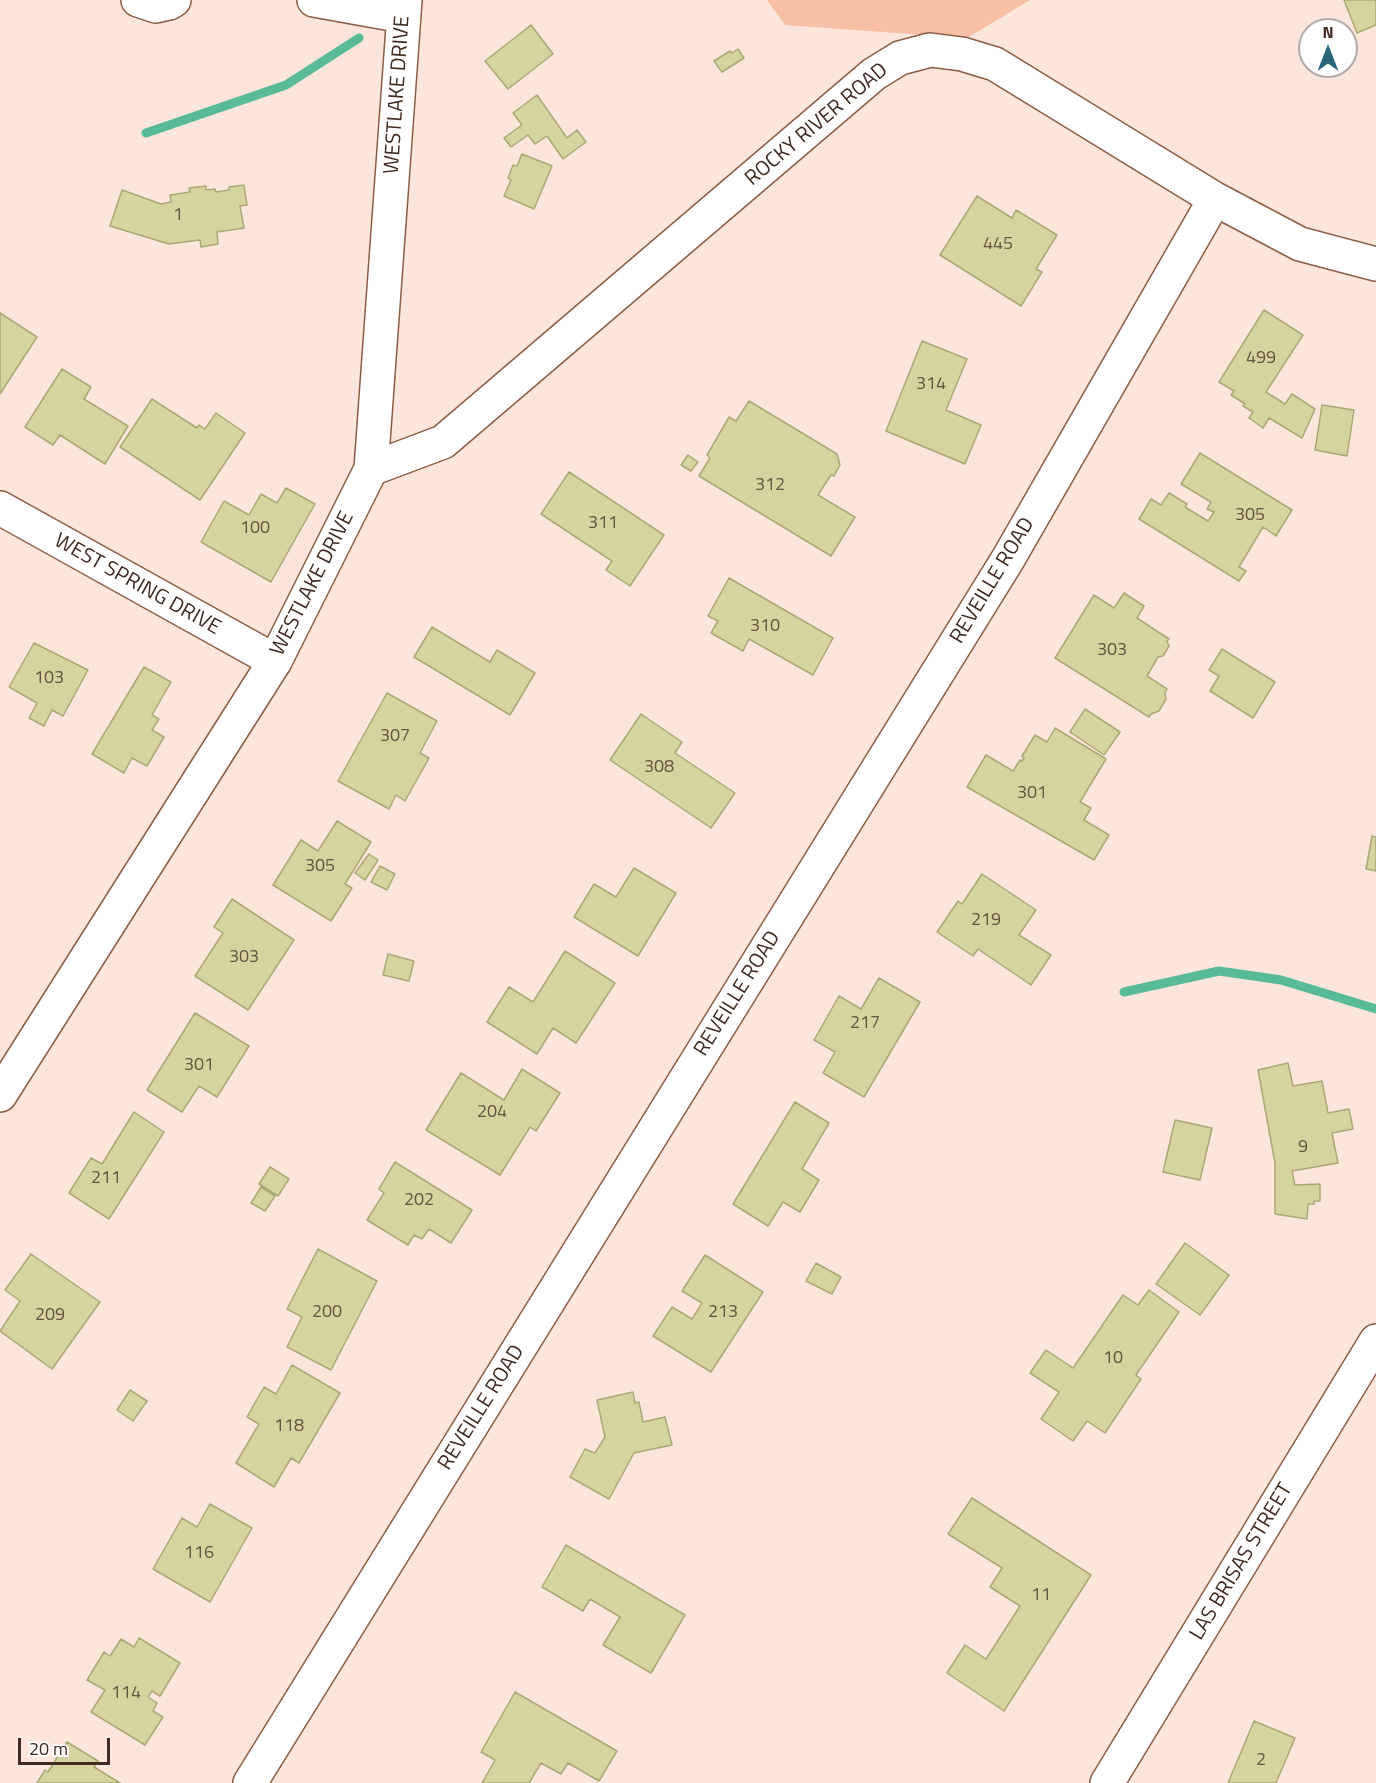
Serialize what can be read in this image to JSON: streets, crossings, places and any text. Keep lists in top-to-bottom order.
{
  "streets": {
    "street": [
      "WESTLAKE DRIVE",
      "ROCKY RIVER ROAD",
      "REVEILLE ROAD",
      "WEST SPRING DRIVE",
      "LAS BRISAS STREET"
    ]
  },
  "crossings": [
    ["WESTLAKE DRIVE", "ROCKY RIVER ROAD"],
    ["WESTLAKE DRIVE", "WEST SPRING DRIVE"],
    ["ROCKY RIVER ROAD", "REVEILLE ROAD"]
  ],
  "house_numbers": [
    "1",
    "445",
    "499",
    "314",
    "312",
    "305",
    "311",
    "100",
    "310",
    "303",
    "103",
    "307",
    "308",
    "301",
    "305",
    "219",
    "303",
    "217",
    "301",
    "204",
    "9",
    "211",
    "202",
    "200",
    "213",
    "209",
    "10",
    "118",
    "116",
    "11",
    "114",
    "2"
  ],
  "scale_bar": "20 m",
  "north": "top"
}
